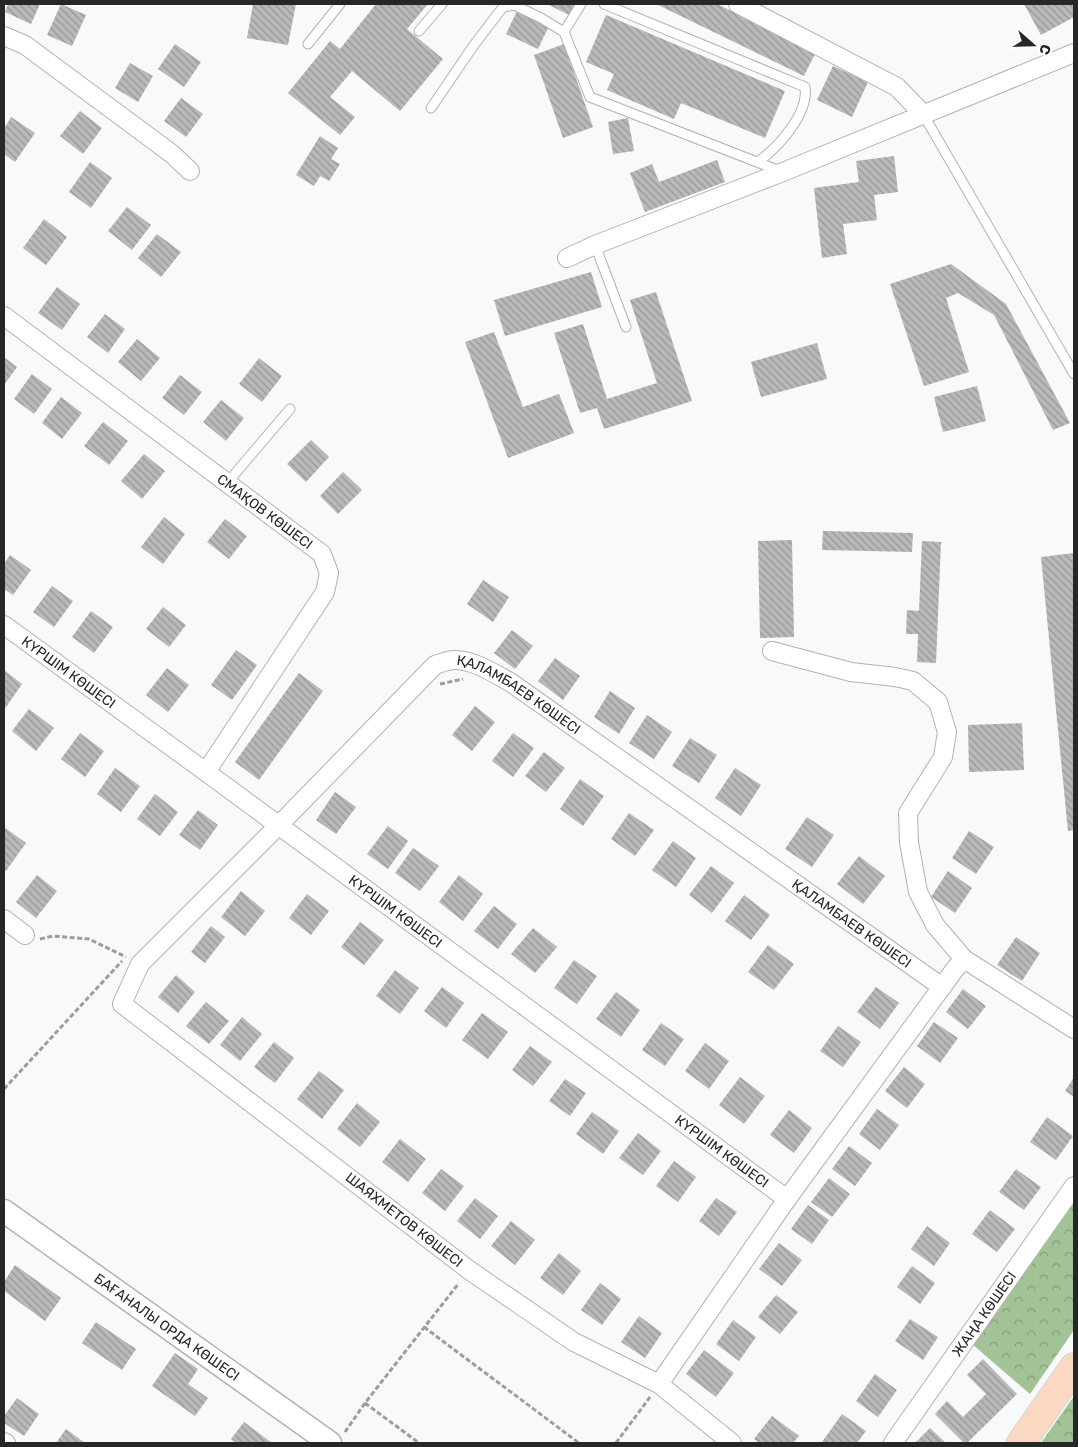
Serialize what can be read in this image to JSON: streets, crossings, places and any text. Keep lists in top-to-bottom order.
{
  "streets": {
    "street": [
      "СМАҚОВ КӨШЕСІ",
      "КҮРШІМ КӨШЕСІ",
      "ҚАЛАМБАЕВ КӨШЕСІ",
      "ШАЯХМЕТОВ КӨШЕСІ",
      "ЖАҢА КӨШЕСІ",
      "БАҒАНАЛЫ ОРДА КӨШЕСІ"
    ]
  },
  "crossings": [
    ["СМАҚОВ КӨШЕСІ", "КҮРШІМ КӨШЕСІ"],
    ["КҮРШІМ КӨШЕСІ", "ҚАЛАМБАЕВ КӨШЕСІ"],
    ["ҚАЛАМБАЕВ КӨШЕСІ", "ШАЯХМЕТОВ КӨШЕСІ"]
  ],
  "north": "right"
}
